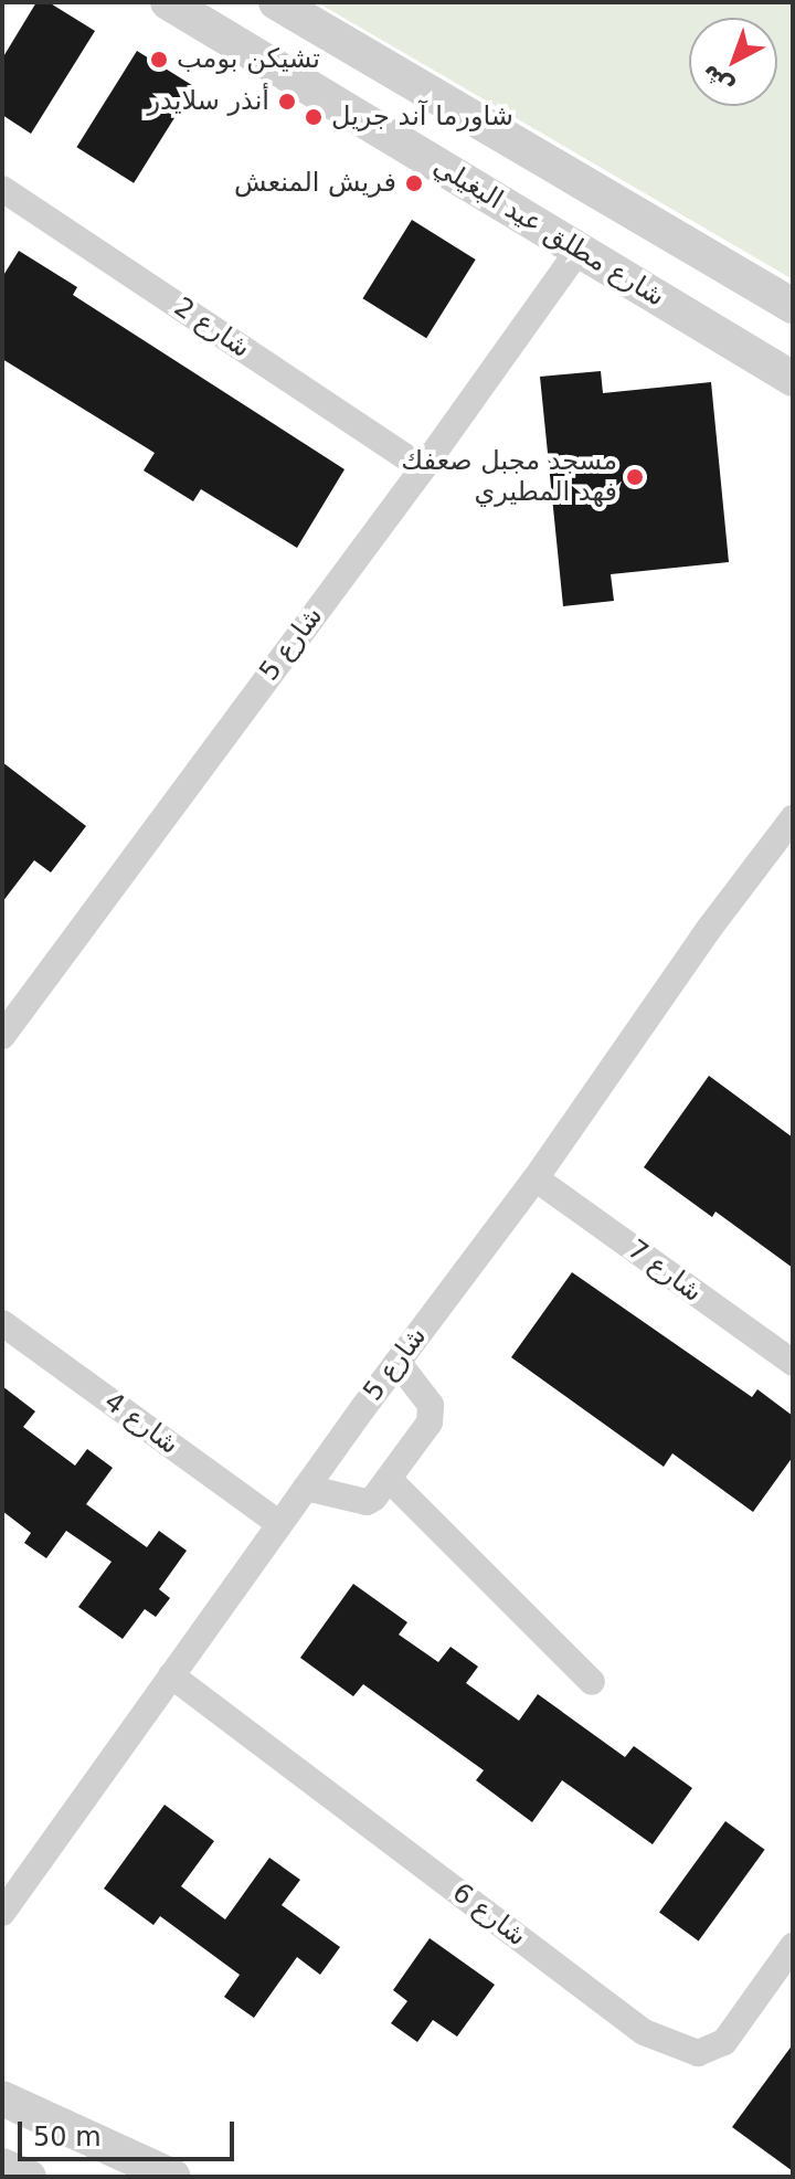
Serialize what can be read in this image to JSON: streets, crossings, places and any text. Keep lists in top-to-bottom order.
{
  "streets": {
    "street": [
      "شارع مطلق عيد البغيلي",
      "شارع 2",
      "شارع 5",
      "شارع 7",
      "شارع 4",
      "شارع 6"
    ]
  },
  "crossings": [
    ["شارع مطلق عيد البغيلي", "شارع 5"],
    ["شارع 2", "شارع 5"],
    ["شارع 5", "شارع 7"],
    ["شارع 5", "شارع 4"],
    ["شارع 5", "شارع 6"]
  ],
  "places": [
    "تشيكن بومب",
    "أنذر سلايدر",
    "شاورما آند جريل",
    "فريش المنعش",
    "مسجد مجبل صعفك فهد المطيري"
  ],
  "scale_bar": "50 m",
  "north": "bottom left"
}
